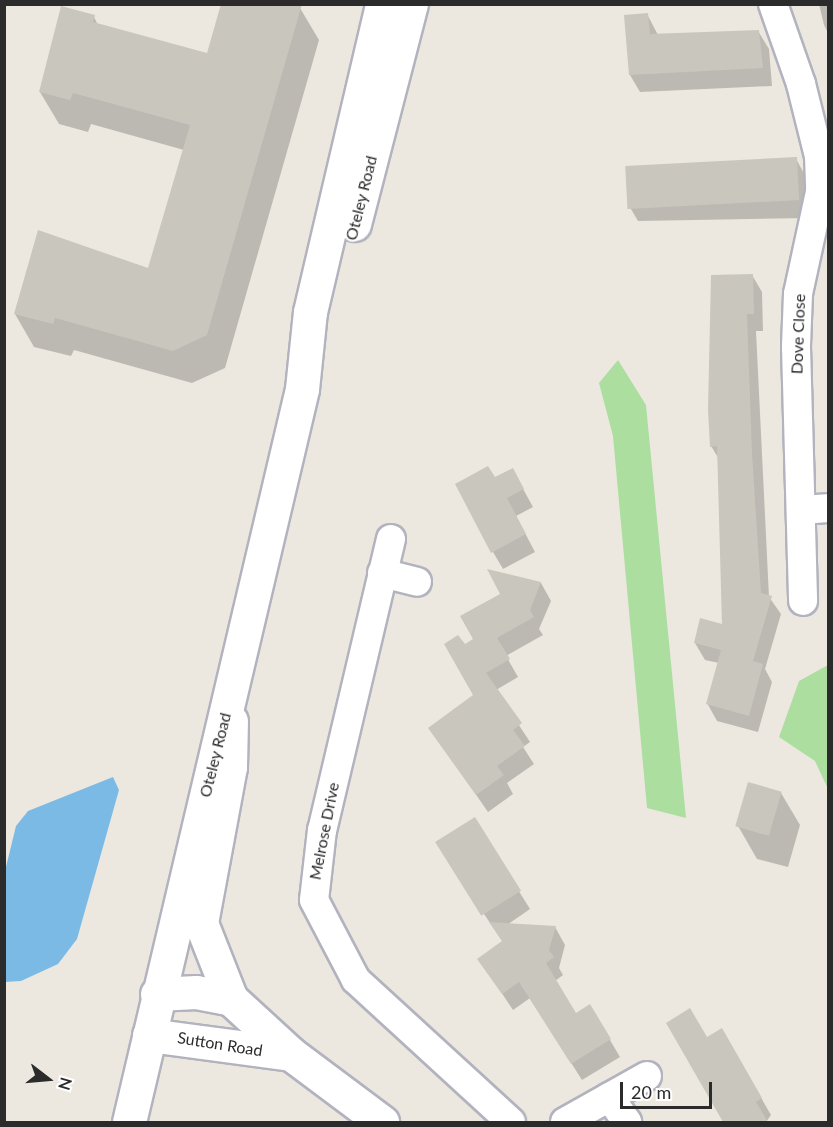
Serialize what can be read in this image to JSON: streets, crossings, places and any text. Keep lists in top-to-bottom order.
{
  "streets": {
    "main road": ["Oteley Road", "Sutton Road"],
    "street": ["Dove Close", "Melrose Drive"]
  },
  "crossings": [
    ["Oteley Road", "Sutton Road"]
  ],
  "scale_bar": "20 m",
  "north": "right"
}
